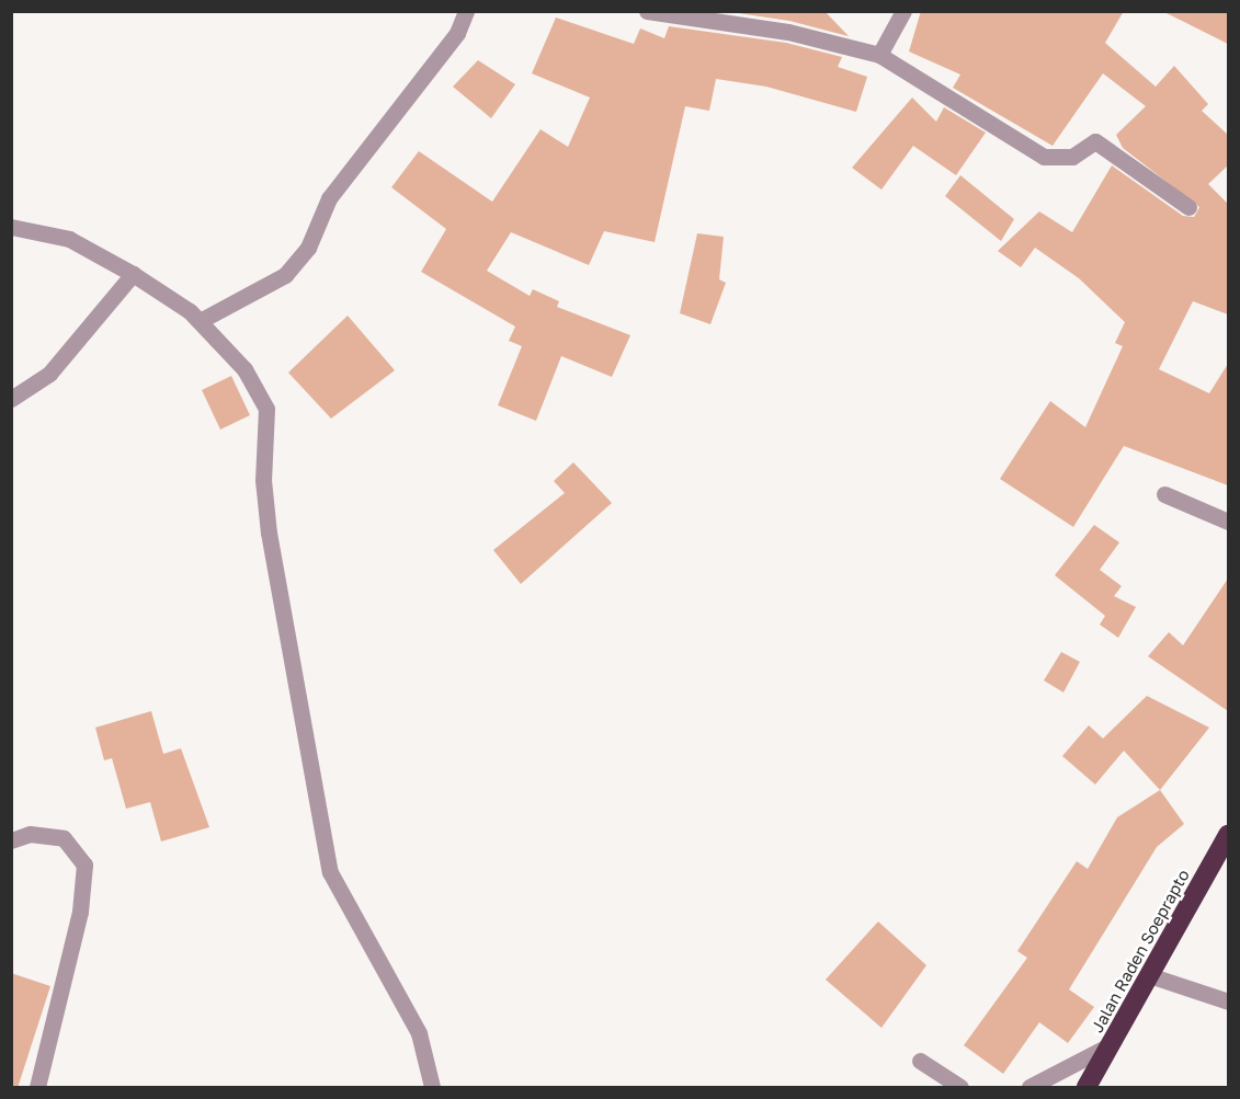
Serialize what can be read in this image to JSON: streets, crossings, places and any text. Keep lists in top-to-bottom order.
{
  "streets": {
    "highway": ["Jalan Raden Soeprapto"]
  }
}
